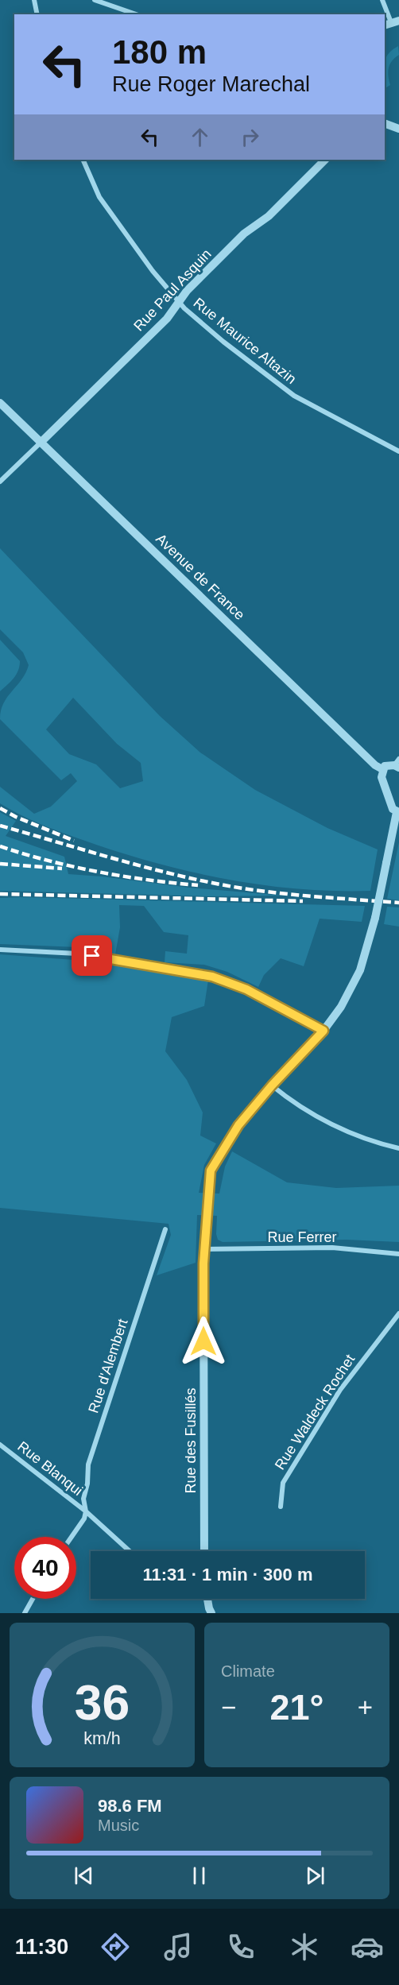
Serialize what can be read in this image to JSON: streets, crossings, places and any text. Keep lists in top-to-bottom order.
{
  "streets": {
    "street": [
      "Rue Paul Asquin",
      "Rue Maurice Altazin",
      "Avenue de France",
      "Rue Ferrer",
      "Rue d'Alembert",
      "Rue Waldeck Rochet",
      "Rue des Fusillés",
      "Rue Blanqui"
    ]
  },
  "crossings": [
    ["Rue Paul Asquin", "Rue Maurice Altazin"],
    ["Rue Paul Asquin", "Avenue de France"],
    ["Rue Ferrer", "Rue des Fusillés"],
    ["Rue d'Alembert", "Rue Blanqui"]
  ],
  "page": {
    "turn": ["180 m", "Rue Roger Marechal"],
    "limit": "40",
    "trip": "11:31 · 1 min · 300 m",
    "tile": "Climate",
    "heat": ["−", "21°", "+"],
    "song": ["98.6 FM", "Music"],
    "tabs": "11:30",
    "gauge": ["36", "km/h"]
  }
}
